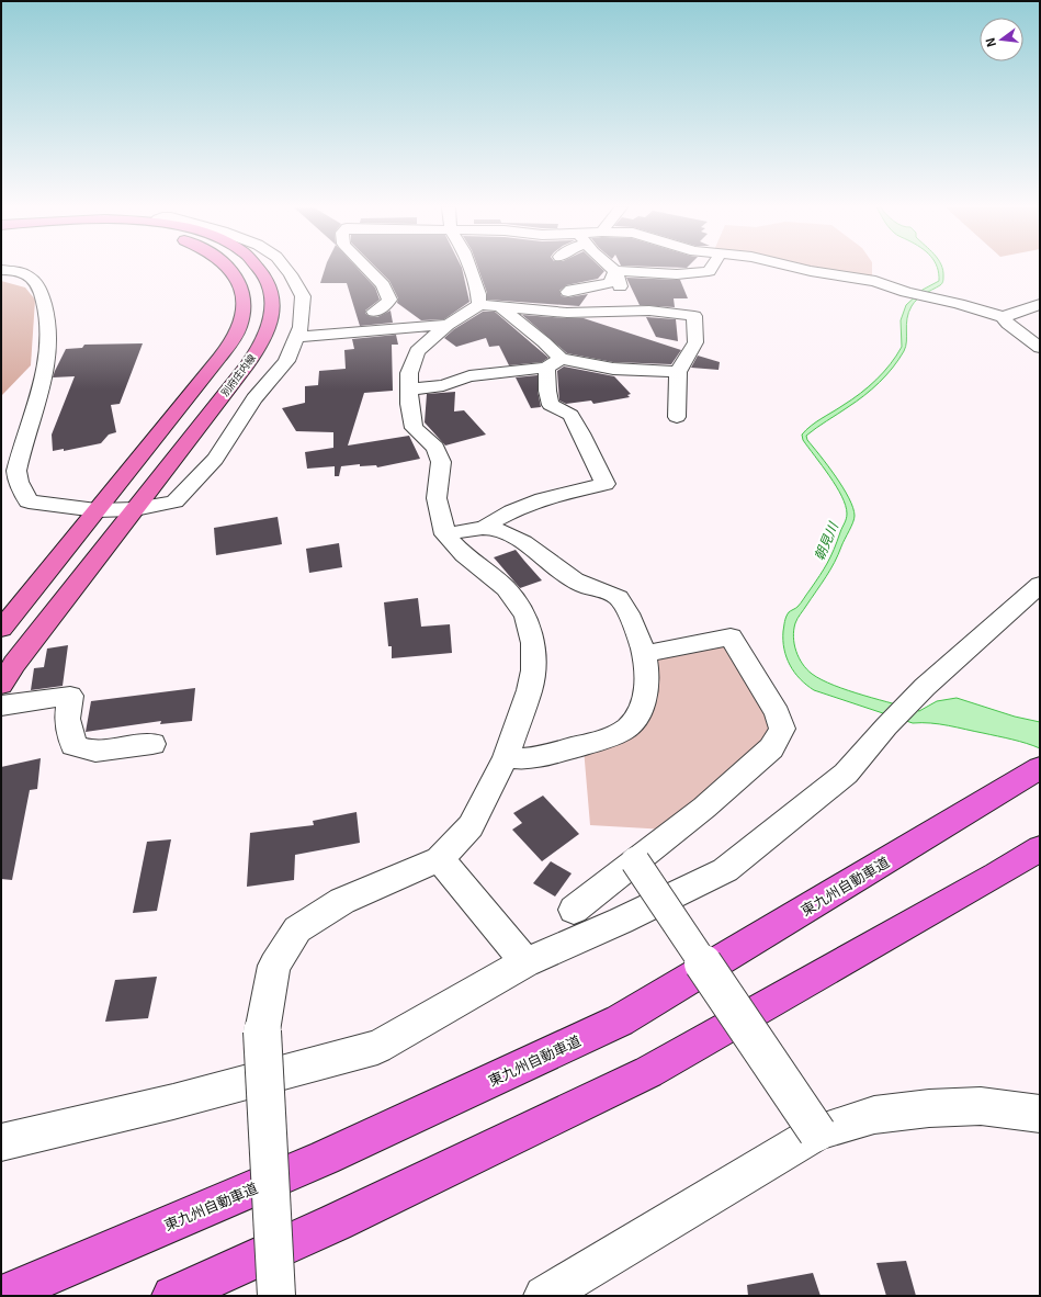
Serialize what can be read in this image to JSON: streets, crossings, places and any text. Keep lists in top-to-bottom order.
{
  "streets": {
    "highway": ["東九州自動車道"],
    "main road": ["別府庄内線"]
  },
  "water": ["朝見川"],
  "north": "left"
}
